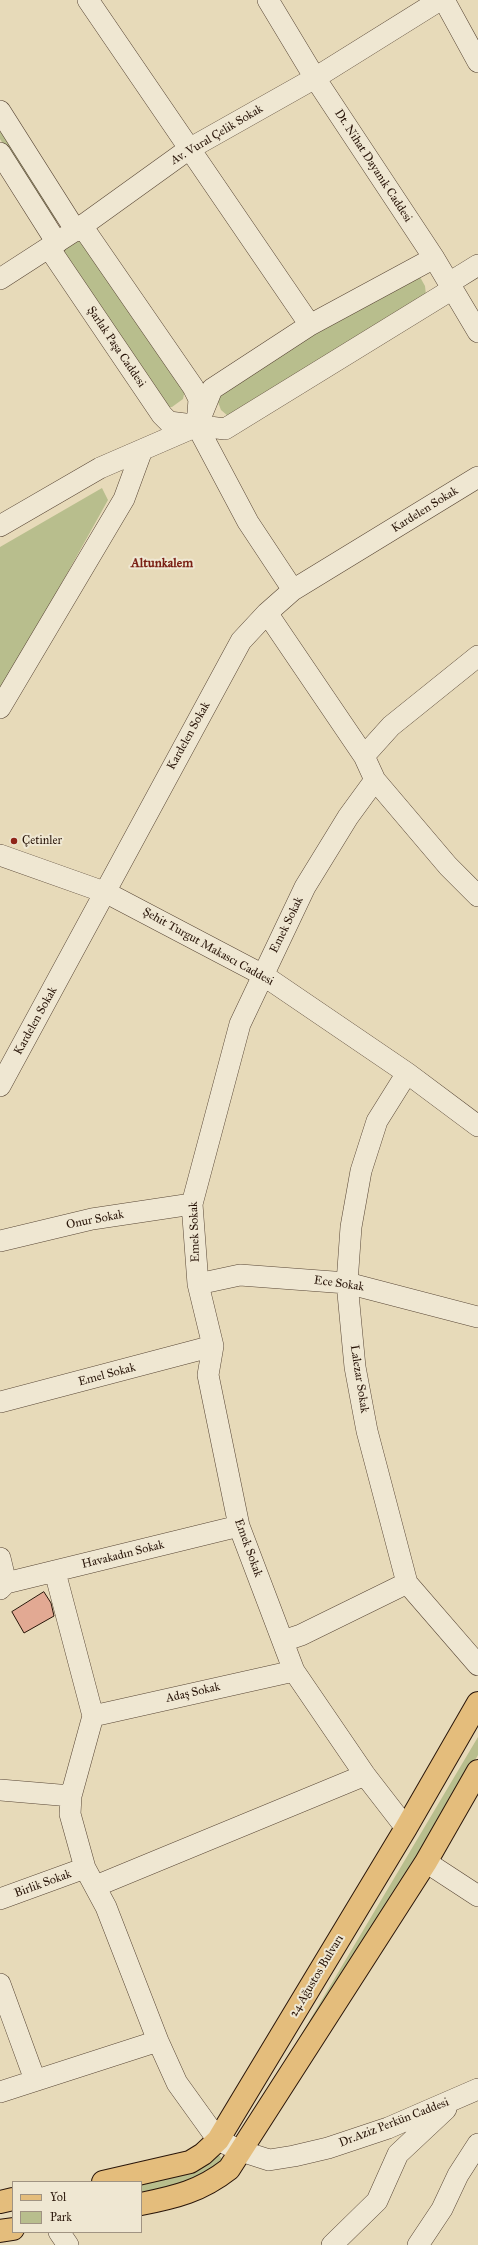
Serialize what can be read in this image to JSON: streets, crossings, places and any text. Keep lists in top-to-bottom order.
{
  "streets": {
    "main road": ["24 Ağustos Bulvarı"],
    "street": [
      "Av. Vural Çelik Sokak",
      "Dt. Nihat Dayanık Caddesi",
      "Şarlak Paşa Caddesi",
      "Kardelen Sokak",
      "Emek Sokak",
      "Şehit Turgut Makascı Caddesi",
      "Onur Sokak",
      "Ece Sokak",
      "Emel Sokak",
      "Lalezar Sokak",
      "Havakadın Sokak",
      "Adaş Sokak",
      "Birlik Sokak",
      "Dr.Aziz Perkün Caddesi"
    ]
  },
  "crossings": [
    ["Av. Vural Çelik Sokak", "Dt. Nihat Dayanık Caddesi"],
    ["Av. Vural Çelik Sokak", "Şarlak Paşa Caddesi"],
    ["Dt. Nihat Dayanık Caddesi", "Şarlak Paşa Caddesi"],
    ["Kardelen Sokak", "Şehit Turgut Makascı Caddesi"],
    ["Emek Sokak", "Şehit Turgut Makascı Caddesi"],
    ["Emek Sokak", "Onur Sokak"],
    ["Emek Sokak", "Ece Sokak"],
    ["Emek Sokak", "Emel Sokak"],
    ["Emek Sokak", "Havakadın Sokak"],
    ["Emek Sokak", "Adaş Sokak"],
    ["Emek Sokak", "24 Ağustos Bulvarı"],
    ["Şehit Turgut Makascı Caddesi", "Lalezar Sokak"],
    ["Ece Sokak", "Lalezar Sokak"],
    ["24 Ağustos Bulvarı", "Dr.Aziz Perkün Caddesi"]
  ],
  "districts": ["Altunkalem"],
  "places": ["Çetinler"],
  "legend": ["Yol", "Park"]
}
